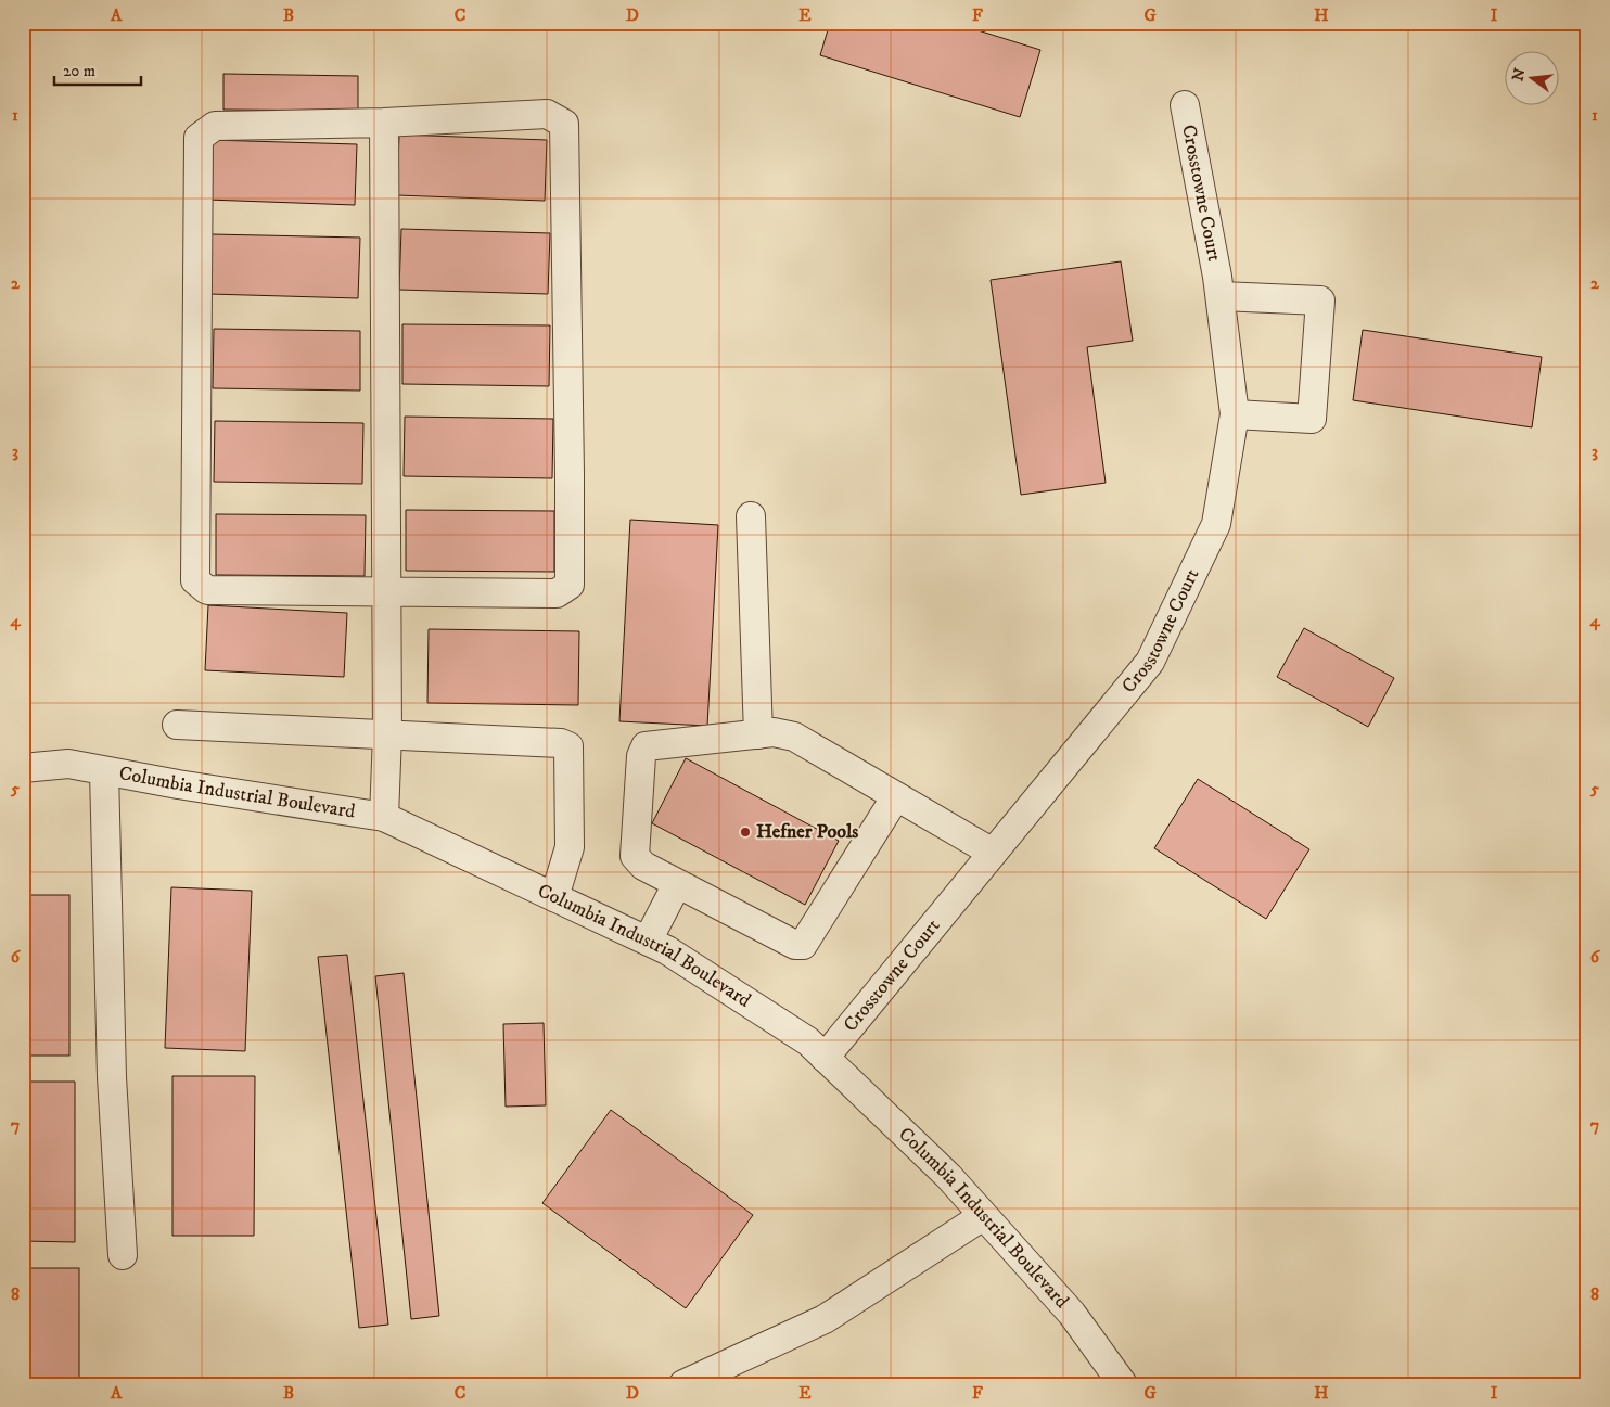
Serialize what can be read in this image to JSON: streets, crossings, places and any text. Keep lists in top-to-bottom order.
{
  "streets": {
    "street": ["Crosstowne Court", "Columbia Industrial Boulevard"]
  },
  "crossings": [
    ["Crosstowne Court", "Columbia Industrial Boulevard"]
  ],
  "places": ["Hefner Pools"],
  "scale_bar": "20 m",
  "north": "left",
  "grid": {
    "columns": [
      "A",
      "B",
      "C",
      "D",
      "E",
      "F",
      "G",
      "H",
      "I"
    ],
    "rows": [
      "1",
      "2",
      "3",
      "4",
      "5",
      "6",
      "7",
      "8"
    ]
  }
}
